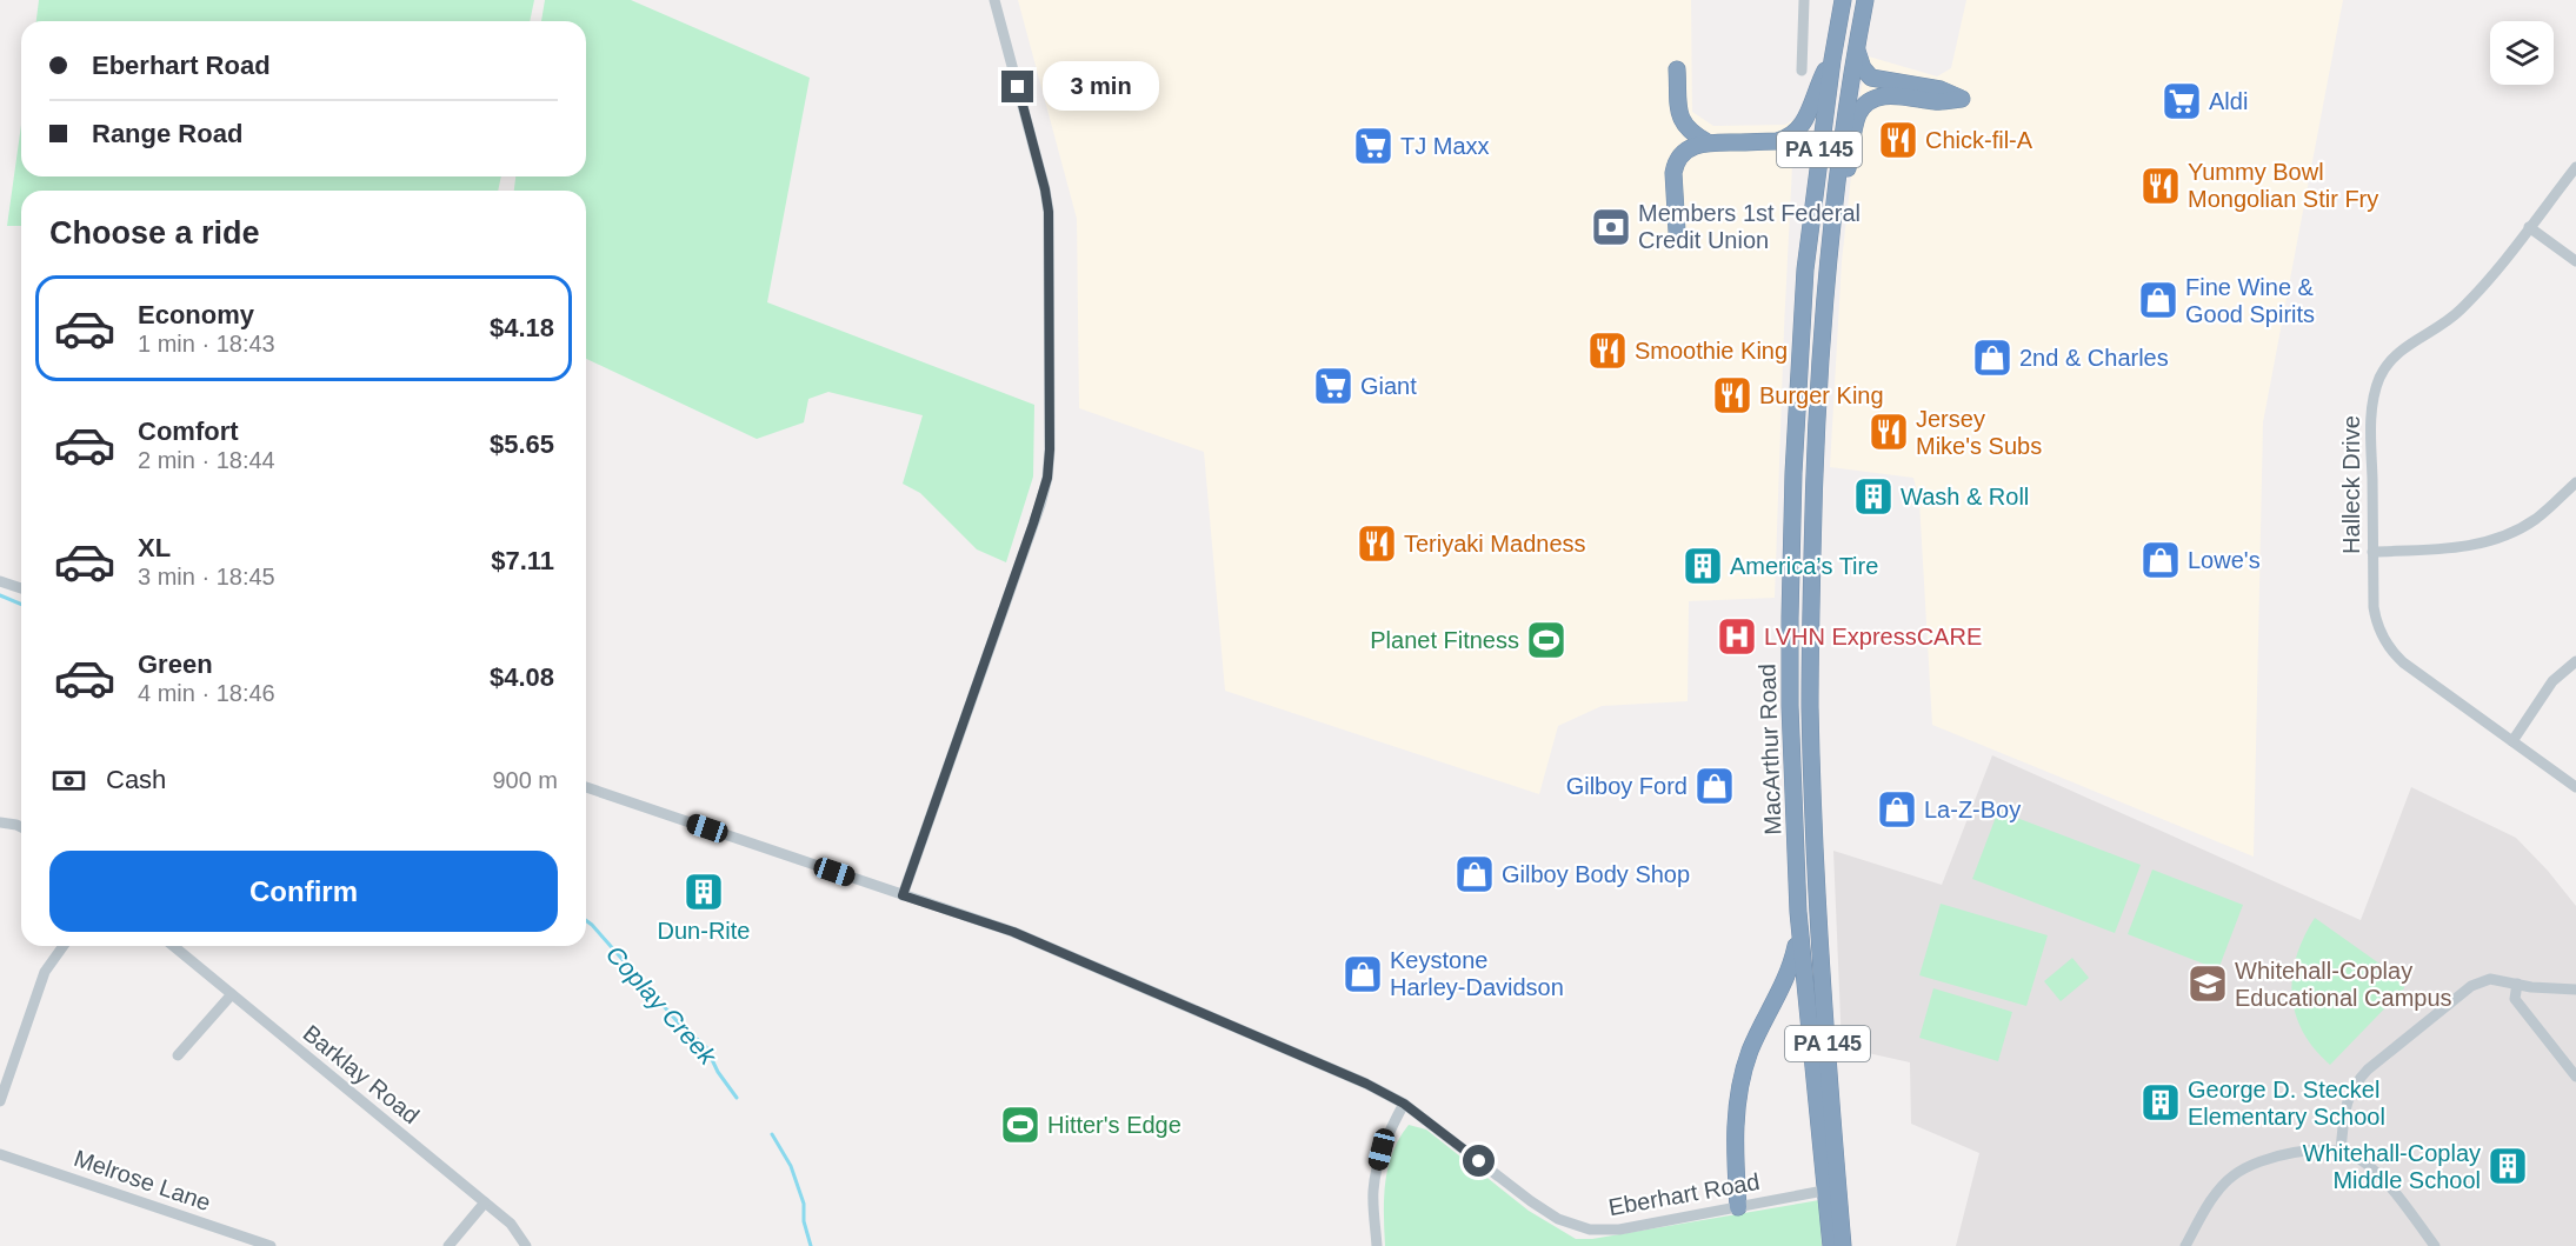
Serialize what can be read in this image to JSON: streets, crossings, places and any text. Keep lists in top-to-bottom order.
{
  "streets": {
    "highway": ["PA 145", "MacArthur Road"],
    "street": [
      "Halleck Drive",
      "Barklay Road",
      "Melrose Lane",
      "Eberhart Road"
    ]
  },
  "crossings": [
    ["MacArthur Road", "Eberhart Road"]
  ],
  "water": ["Coplay Creek"],
  "places": {
    "supermarket": ["Aldi", "TJ Maxx", "Giant"],
    "restaurant": [
      "Chick-fil-A",
      "Yummy Bowl Mongolian Stir Fry",
      "Smoothie King",
      "Burger King",
      "Jersey Mike's Subs",
      "Teriyaki Madness"
    ],
    "bank": ["Members 1st Federal Credit Union"],
    "shop": [
      "Fine Wine & Good Spirits",
      "2nd & Charles",
      "Lowe's",
      "Gilboy Ford",
      "La-Z-Boy",
      "Gilboy Body Shop",
      "Keystone Harley-Davidson"
    ],
    "building": [
      "Wash & Roll",
      "America’s Tire",
      "Dun-Rite",
      "George D. Steckel Elementary School",
      "Whitehall-Coplay Middle School"
    ],
    "hospital": ["LVHN ExpressCARE"],
    "sports": ["Planet Fitness", "Hitter's Edge"],
    "school or university": ["Whitehall-Coplay Educational Campus"]
  },
  "page": {
    "banner": ["Eberhart Road", "Range Road"],
    "bubble": "3 min",
    "heading": "Choose a ride",
    "list": [
      {
        "name": "Economy",
        "note": "1 min · 18:43",
        "value": "$4.18"
      },
      {
        "name": "Comfort",
        "note": "2 min · 18:44",
        "value": "$5.65"
      },
      {
        "name": "XL",
        "note": "3 min · 18:45",
        "value": "$7.11"
      },
      {
        "name": "Green",
        "note": "4 min · 18:46",
        "value": "$4.08"
      }
    ],
    "pay": ["Cash", "900 m"],
    "buttons": "Confirm"
  }
}
